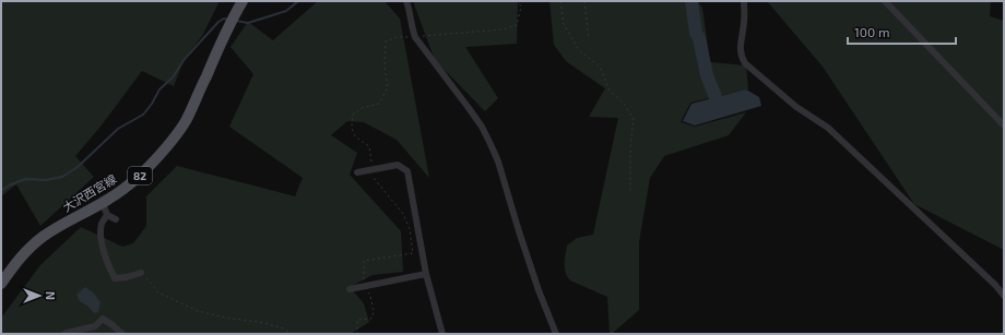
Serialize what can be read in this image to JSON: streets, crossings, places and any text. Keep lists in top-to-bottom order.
{
  "streets": {
    "main road": ["82", "大沢西宮線"]
  },
  "scale_bar": "100 m",
  "north": "right"
}
